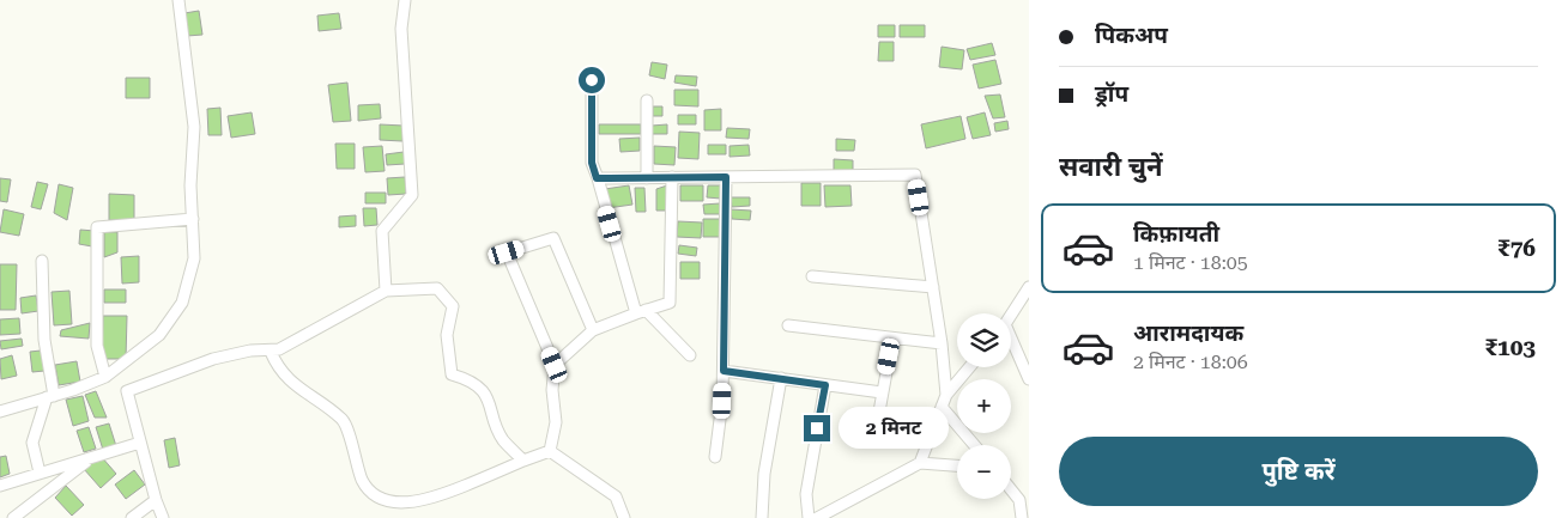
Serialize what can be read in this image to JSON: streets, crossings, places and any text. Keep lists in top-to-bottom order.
{
  "page": {
    "banner": ["पिकअप", "ड्रॉप"],
    "heading": "सवारी चुनें",
    "list": [
      {
        "name": "किफ़ायती",
        "note": "1 मिनट · 18:05",
        "value": "₹76"
      },
      {
        "name": "आरामदायक",
        "note": "2 मिनट · 18:06",
        "value": "₹103"
      }
    ],
    "map_buttons": ["+", "−"],
    "bubble": "2 मिनट",
    "buttons": "पुष्टि करें"
  }
}
